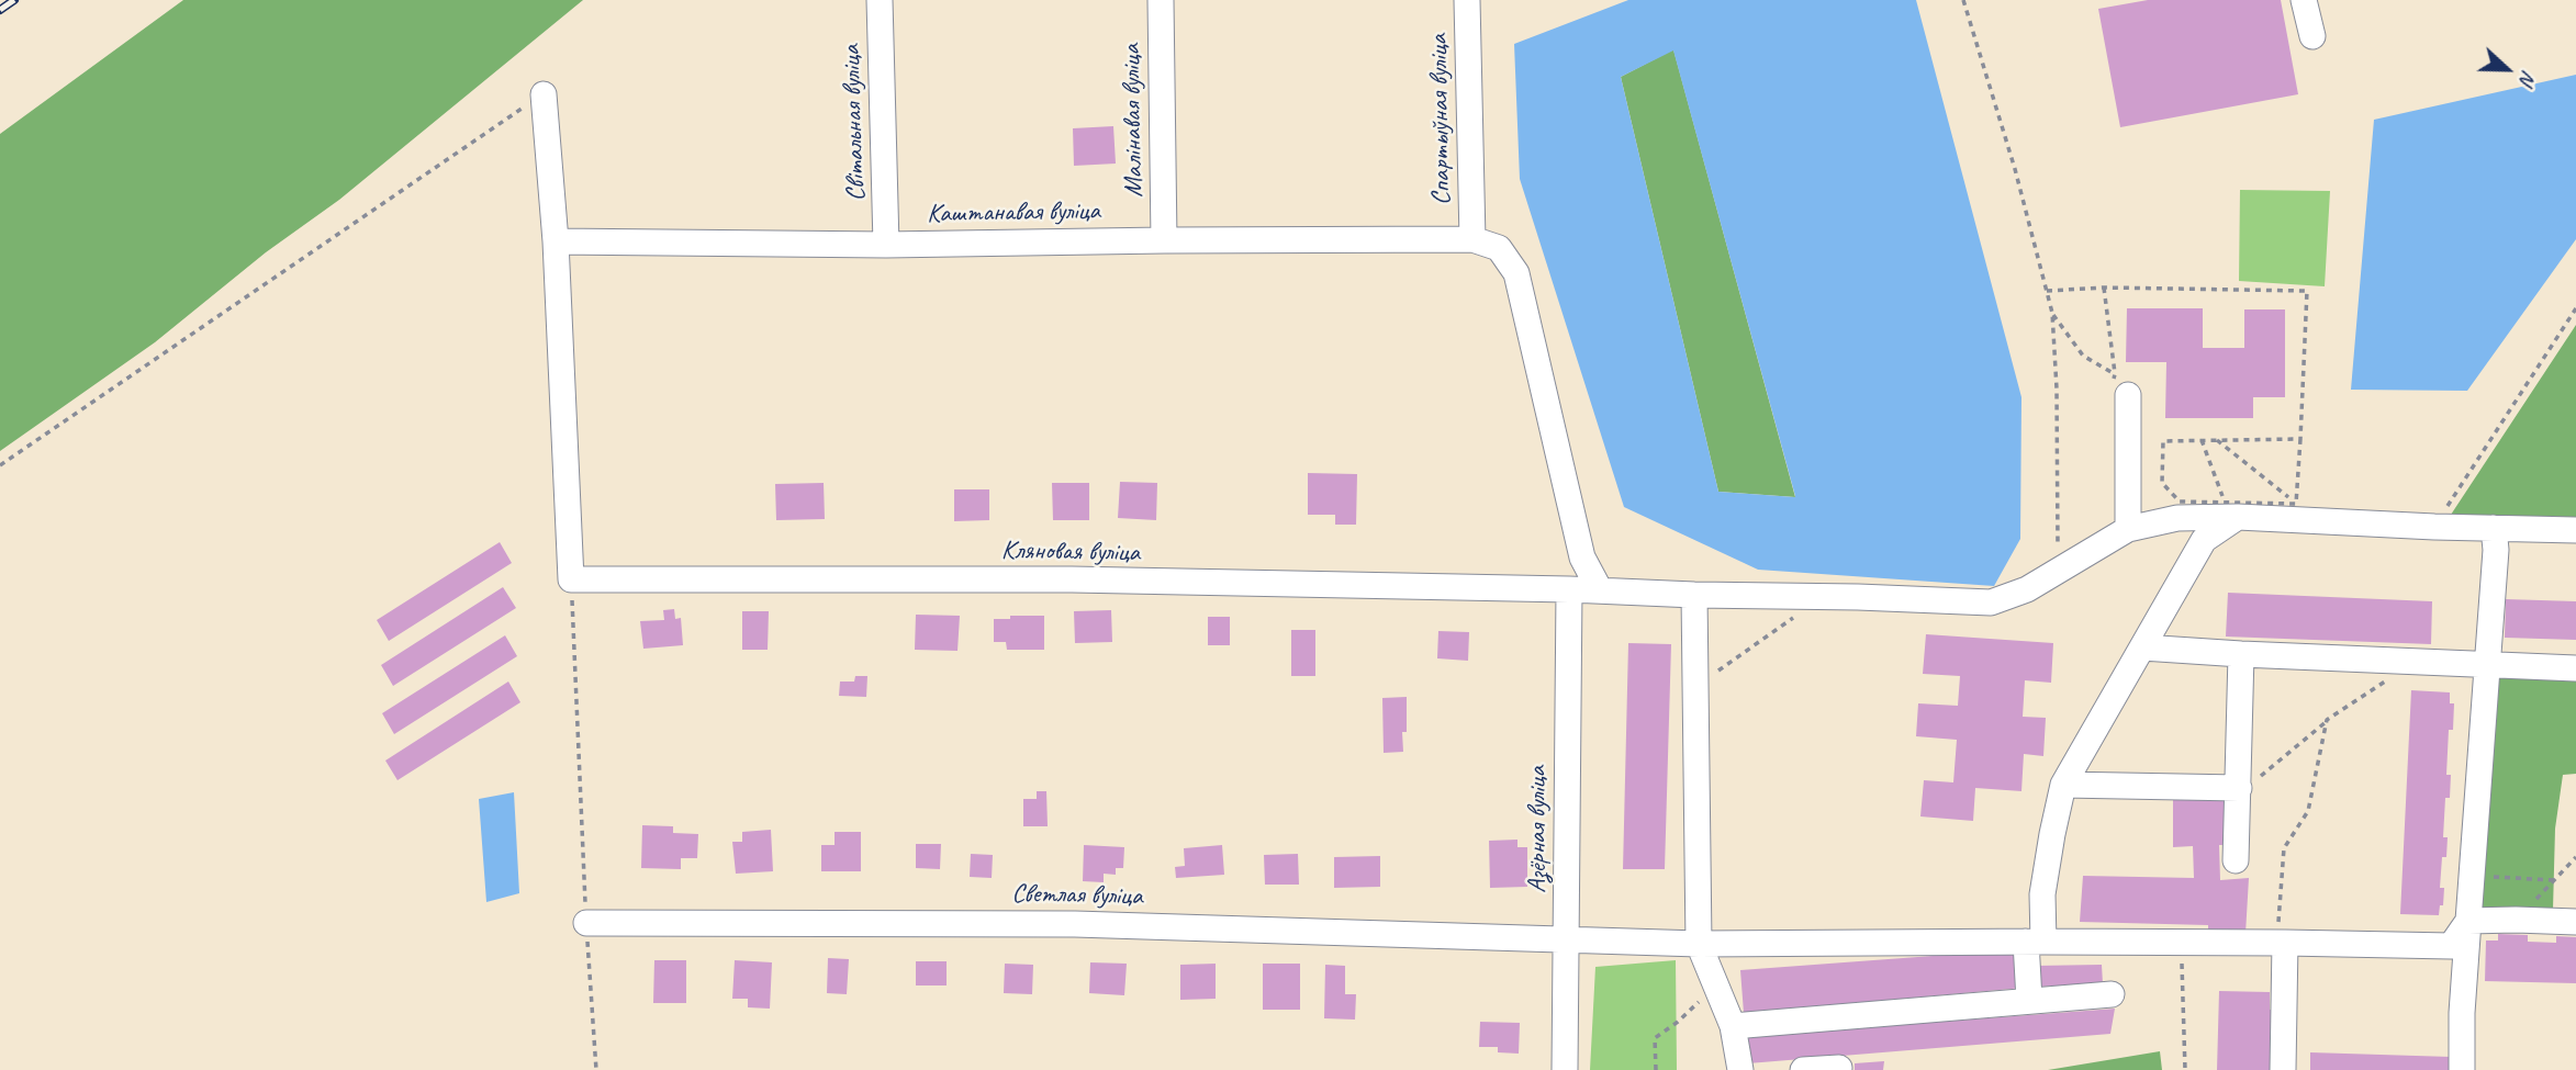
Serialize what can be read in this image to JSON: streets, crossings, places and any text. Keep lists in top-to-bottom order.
{
  "streets": {
    "street": [
      "Спартыўная вуліца",
      "Малінавая вуліца",
      "Світальная вуліца",
      "Каштанавая вуліца",
      "Кляновая вуліца",
      "Азёрная вуліца",
      "Светлая вуліца"
    ]
  },
  "crossings": [
    ["Спартыўная вуліца", "Каштанавая вуліца"],
    ["Малінавая вуліца", "Каштанавая вуліца"],
    ["Світальная вуліца", "Каштанавая вуліца"],
    ["Кляновая вуліца", "Азёрная вуліца"],
    ["Азёрная вуліца", "Светлая вуліца"]
  ],
  "north": "right"
}
